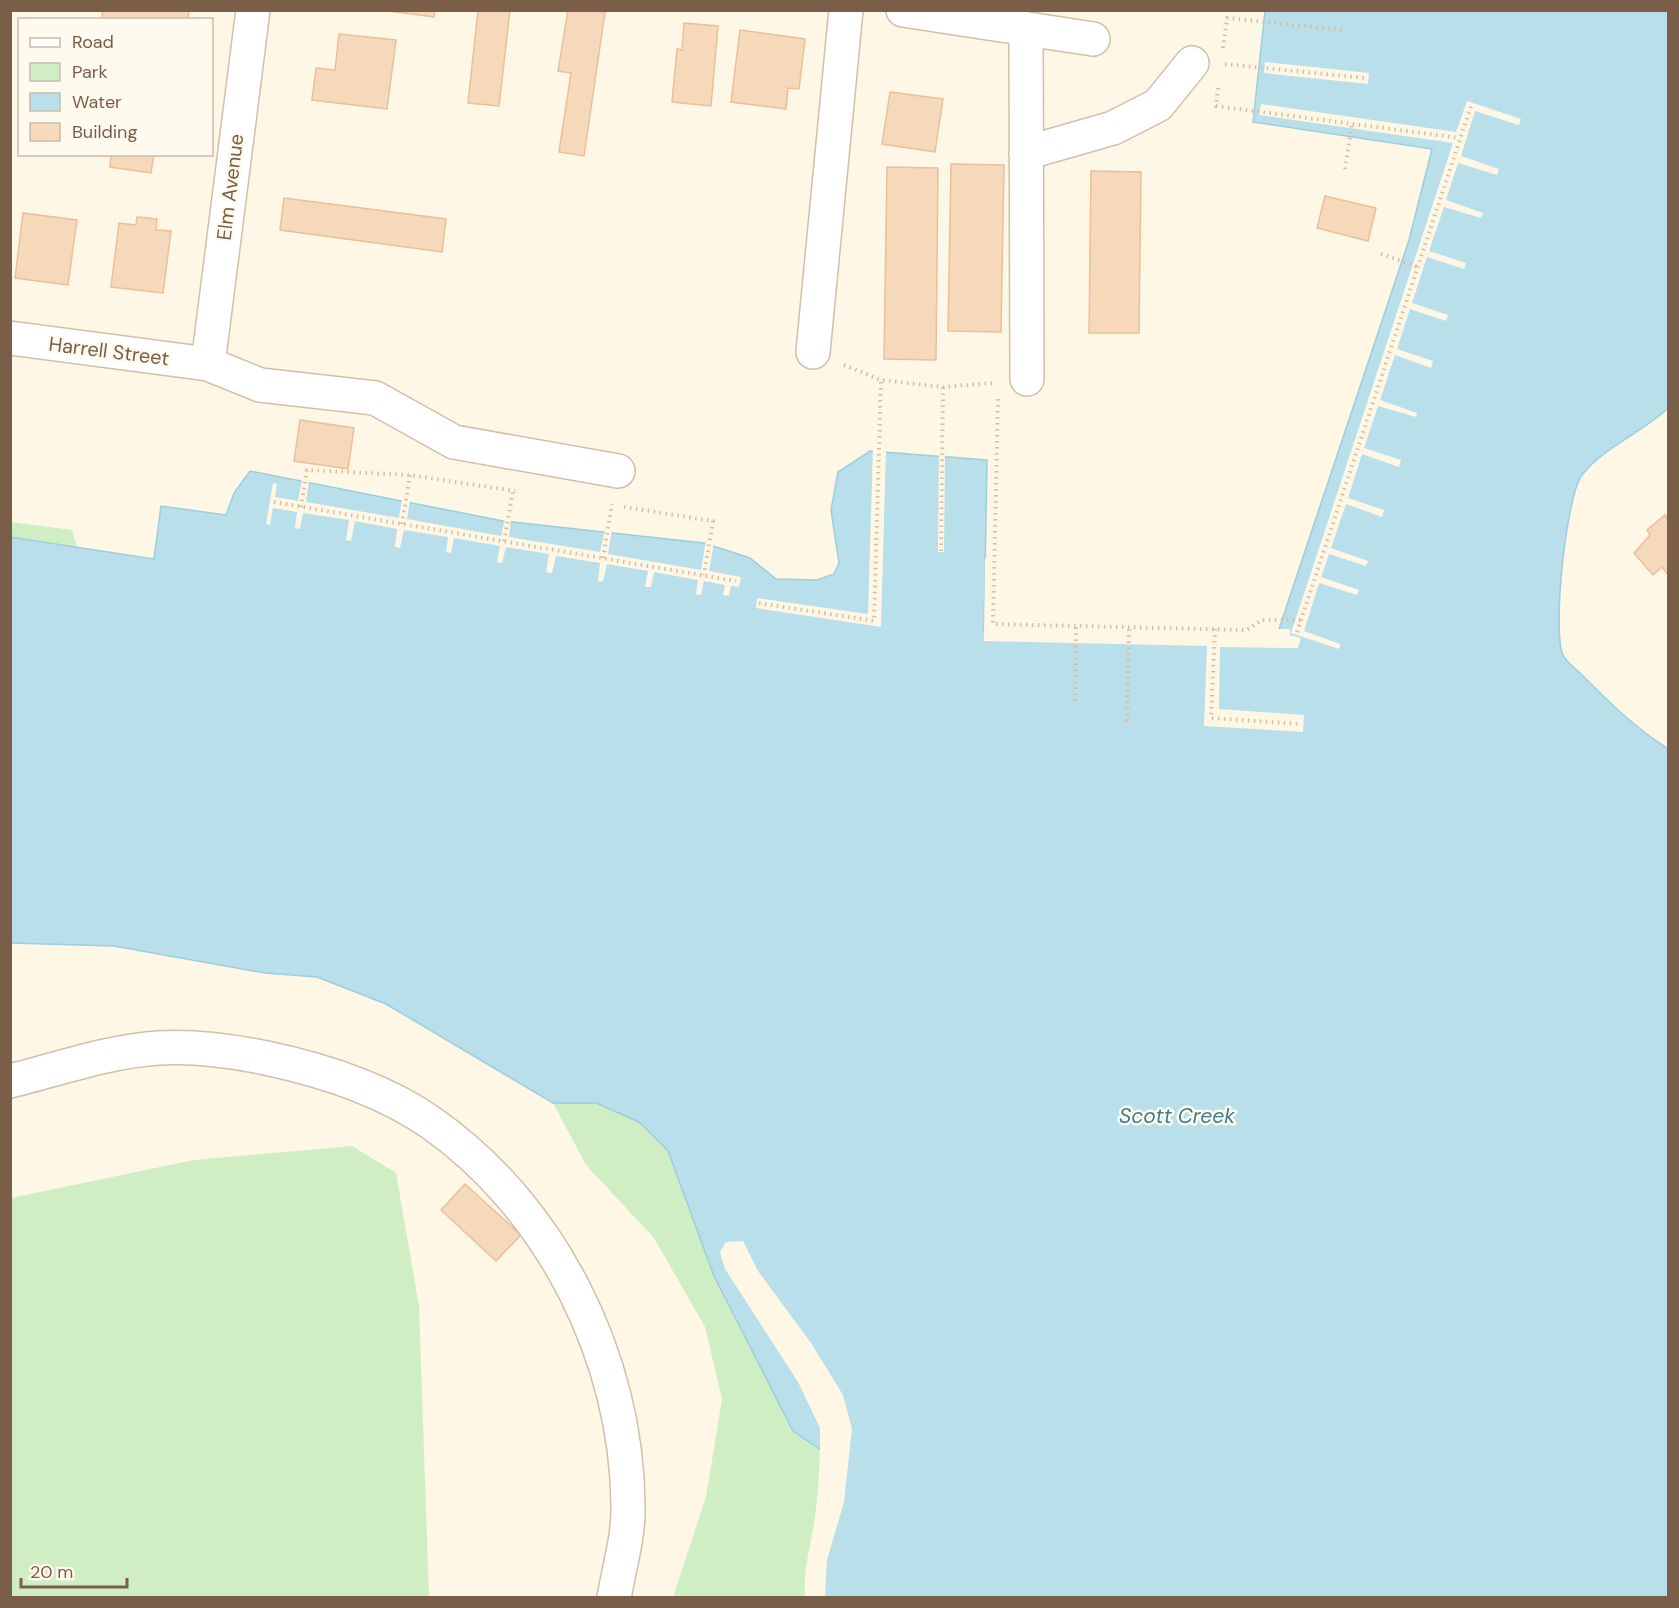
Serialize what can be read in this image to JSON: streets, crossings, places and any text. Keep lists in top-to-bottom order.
{
  "streets": {
    "street": ["Elm Avenue", "Harrell Street"]
  },
  "crossings": [
    ["Elm Avenue", "Harrell Street"]
  ],
  "water": ["Scott Creek"],
  "legend": [
    "Road",
    "Park",
    "Water",
    "Building"
  ],
  "scale_bar": "20 m"
}
